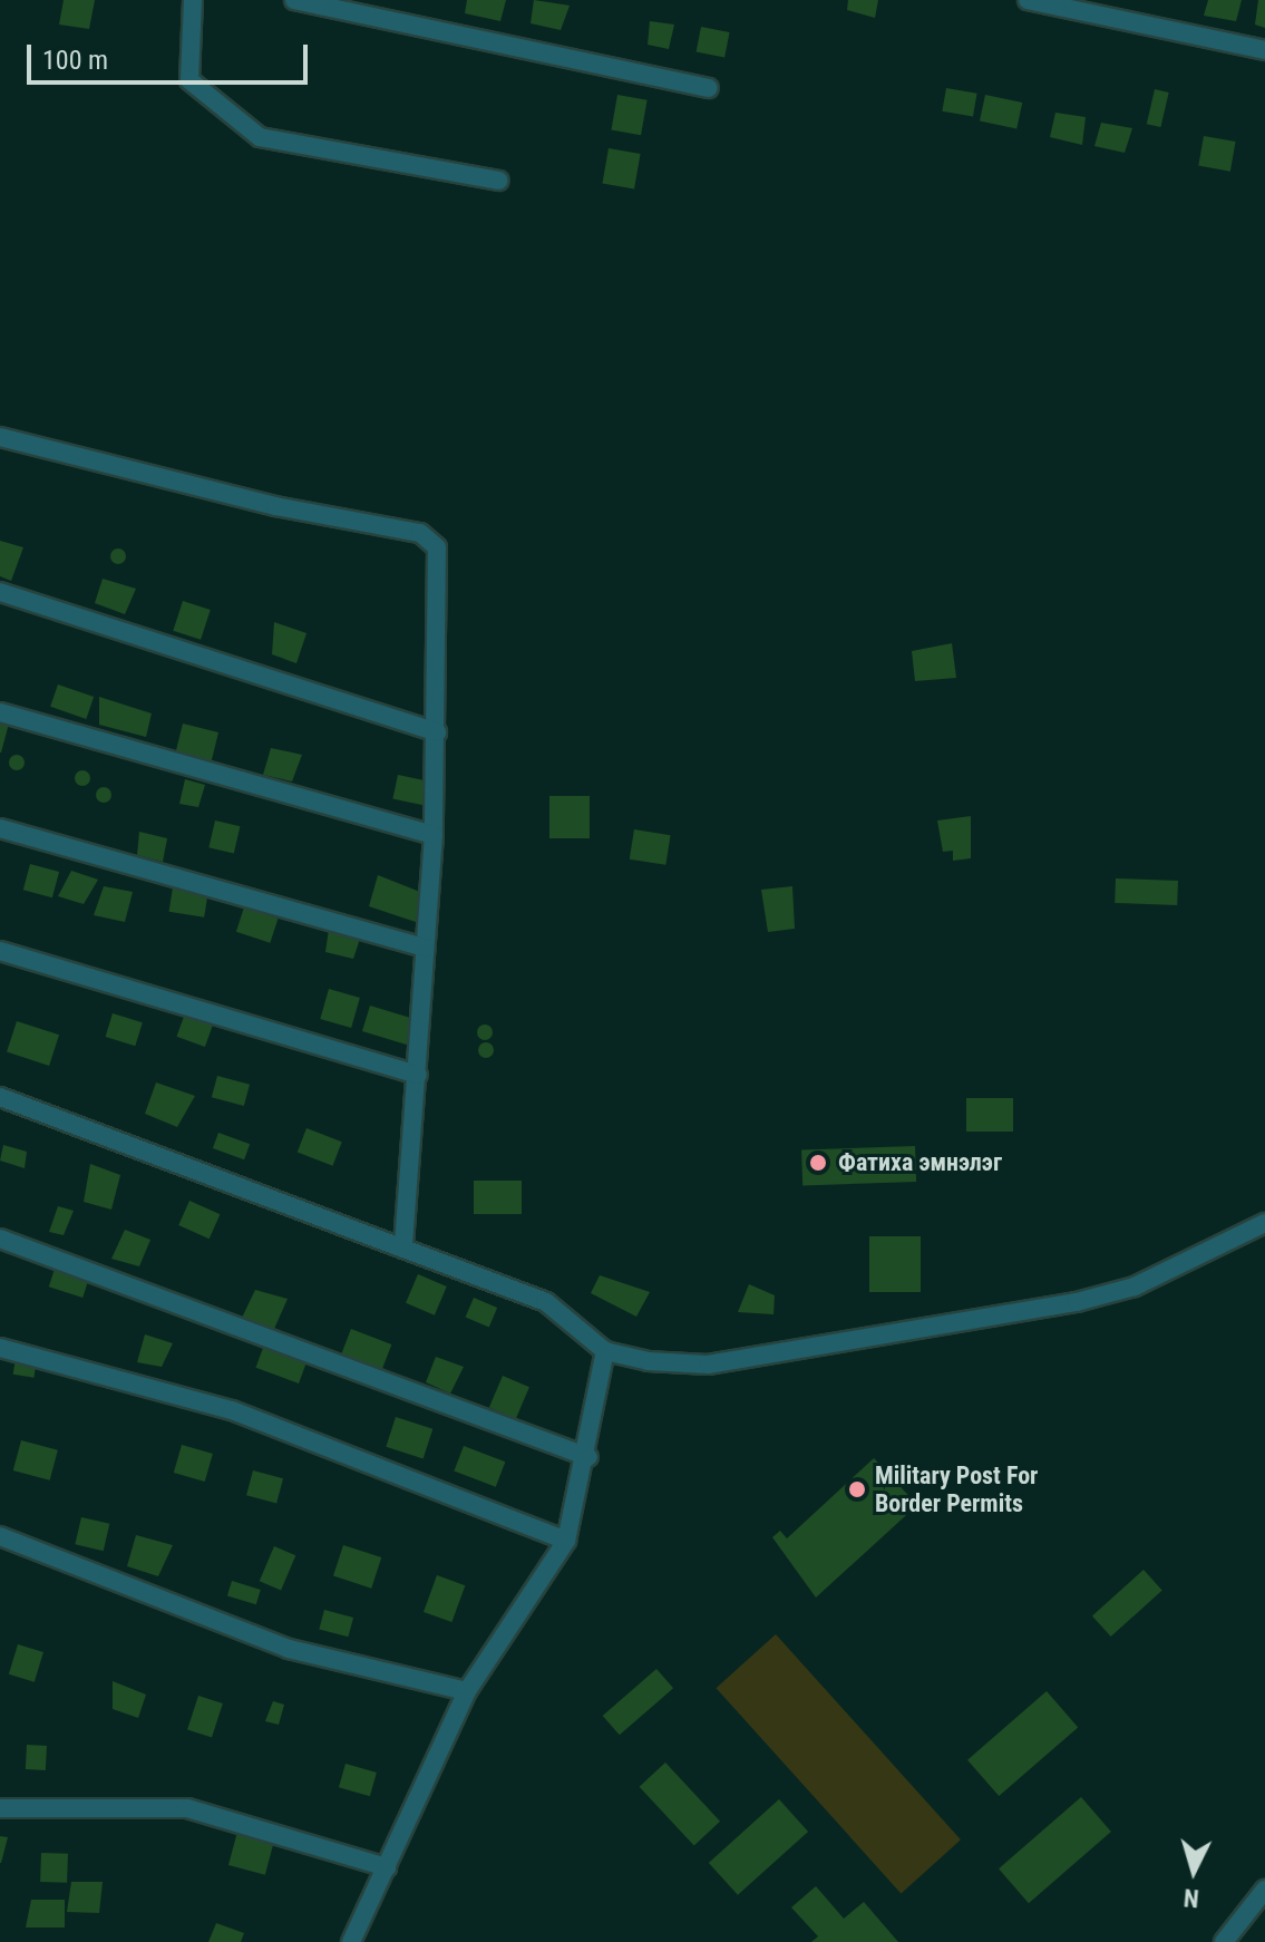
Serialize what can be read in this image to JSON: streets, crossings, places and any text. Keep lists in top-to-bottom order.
{
  "places": ["Фатиха эмнэлэг", "Military Post For Border Permits"],
  "scale_bar": "100 m",
  "north": "bottom"
}
